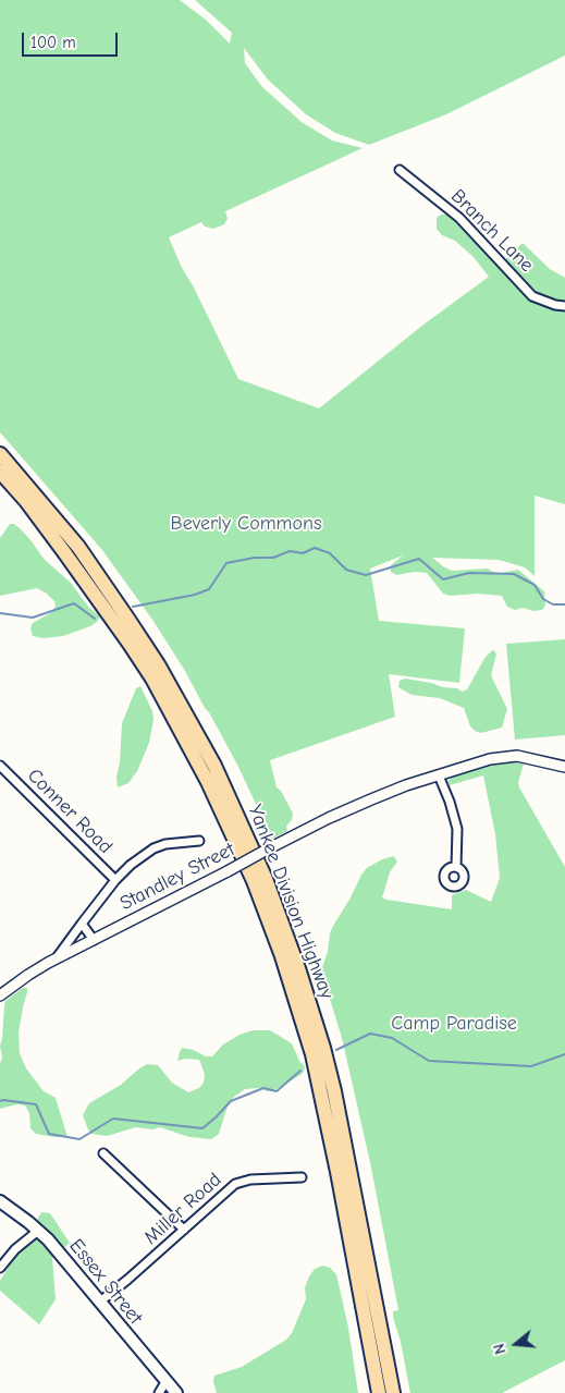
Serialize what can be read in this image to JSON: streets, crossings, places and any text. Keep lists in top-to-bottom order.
{
  "streets": {
    "highway": ["Yankee Division Highway"],
    "main road": ["Essex Street"],
    "street": [
      "Branch Lane",
      "Conner Road",
      "Standley Street",
      "Miller Road"
    ]
  },
  "crossings": [
    ["Miller Road", "Essex Street"]
  ],
  "parks": ["Beverly Commons", "Camp Paradise"],
  "scale_bar": "100 m",
  "north": "left"
}
